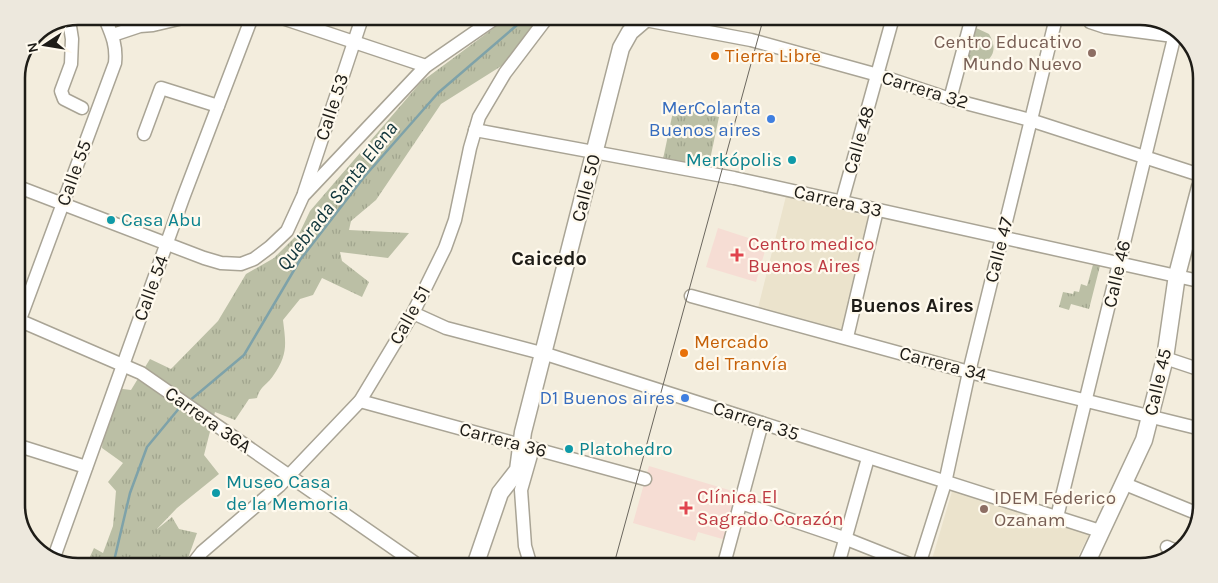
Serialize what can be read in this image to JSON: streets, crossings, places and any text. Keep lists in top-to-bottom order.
{
  "streets": {
    "main road": ["Calle 50", "Calle 45"],
    "street": [
      "Carrera 32",
      "Calle 53",
      "Calle 48",
      "Calle 55",
      "Carrera 33",
      "Calle 47",
      "Calle 46",
      "Calle 54",
      "Calle 51",
      "Carrera 34",
      "Carrera 36A",
      "Carrera 35",
      "Carrera 36"
    ]
  },
  "crossings": [
    ["Carrera 32", "Calle 48"],
    ["Carrera 32", "Calle 47"],
    ["Carrera 32", "Calle 46"],
    ["Calle 48", "Carrera 33"],
    ["Calle 50", "Carrera 33"],
    ["Calle 50", "Carrera 35"],
    ["Calle 50", "Carrera 36"],
    ["Carrera 33", "Calle 47"],
    ["Carrera 33", "Calle 46"],
    ["Carrera 33", "Calle 51"],
    ["Carrera 33", "Calle 45"],
    ["Calle 47", "Carrera 34"],
    ["Calle 47", "Carrera 35"],
    ["Calle 46", "Carrera 34"],
    ["Calle 46", "Carrera 35"],
    ["Calle 54", "Carrera 36A"],
    ["Calle 51", "Carrera 36A"],
    ["Calle 51", "Carrera 35"],
    ["Calle 51", "Carrera 36"],
    ["Carrera 34", "Calle 45"],
    ["Calle 45", "Carrera 35"]
  ],
  "districts": ["Caicedo", "Buenos Aires"],
  "water": ["Quebrada Santa Elena"],
  "places": {
    "other": [
      "Centro Educativo Mundo Nuevo",
      "Tierra Libre",
      "MerColanta Buenos aires",
      "Merkópolis",
      "Casa Abu",
      "Mercado del Tranvía",
      "D1 Buenos aires",
      "Platohedro",
      "Museo Casa de la Memoria",
      "IDEM Federico Ozanam"
    ],
    "health": ["Centro medico Buenos Aires", "Clínica El Sagrado Corazón"]
  },
  "north": "left"
}
